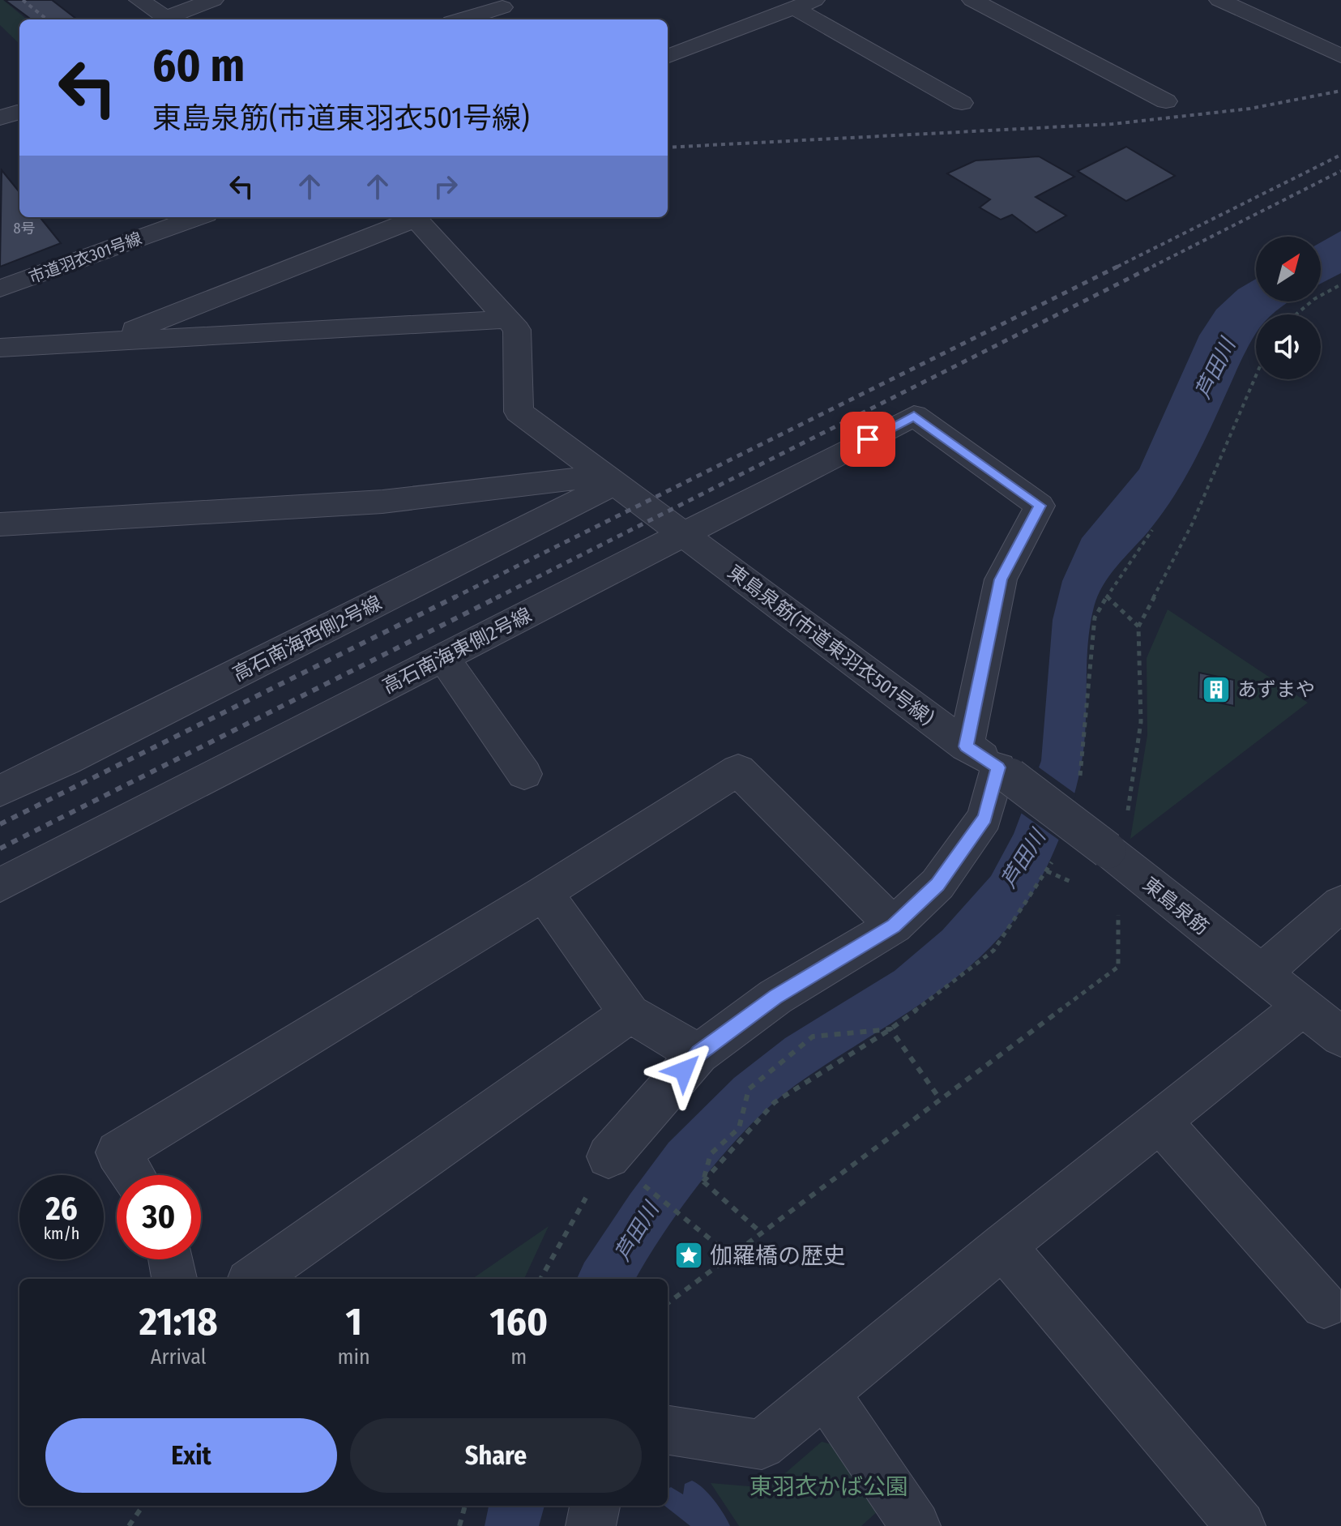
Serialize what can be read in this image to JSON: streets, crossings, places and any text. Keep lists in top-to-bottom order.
{
  "streets": {
    "street": [
      "市道羽衣301号線",
      "高石南海西側2号線",
      "東島泉筋(市道東羽衣501号線)",
      "高石南海東側2号線",
      "東島泉筋"
    ]
  },
  "crossings": [
    ["高石南海西側2号線", "東島泉筋(市道東羽衣501号線)"],
    ["東島泉筋(市道東羽衣501号線)", "高石南海東側2号線"],
    ["東島泉筋(市道東羽衣501号線)", "東島泉筋"]
  ],
  "water": ["芦田川"],
  "parks": ["東羽衣かば公園"],
  "places": {
    "building": ["あずまや"],
    "place": ["伽羅橋の歴史"]
  },
  "house_numbers": ["8号"],
  "north": "top right",
  "page": {
    "turn": ["60 m", "東島泉筋(市道東羽衣501号線)"],
    "speed": "26 km/h",
    "limit": "30",
    "eta": [
      "21:18",
      "Arrival",
      "1",
      "min",
      "160",
      "m"
    ],
    "buttons": ["Exit", "Share"]
  }
}
